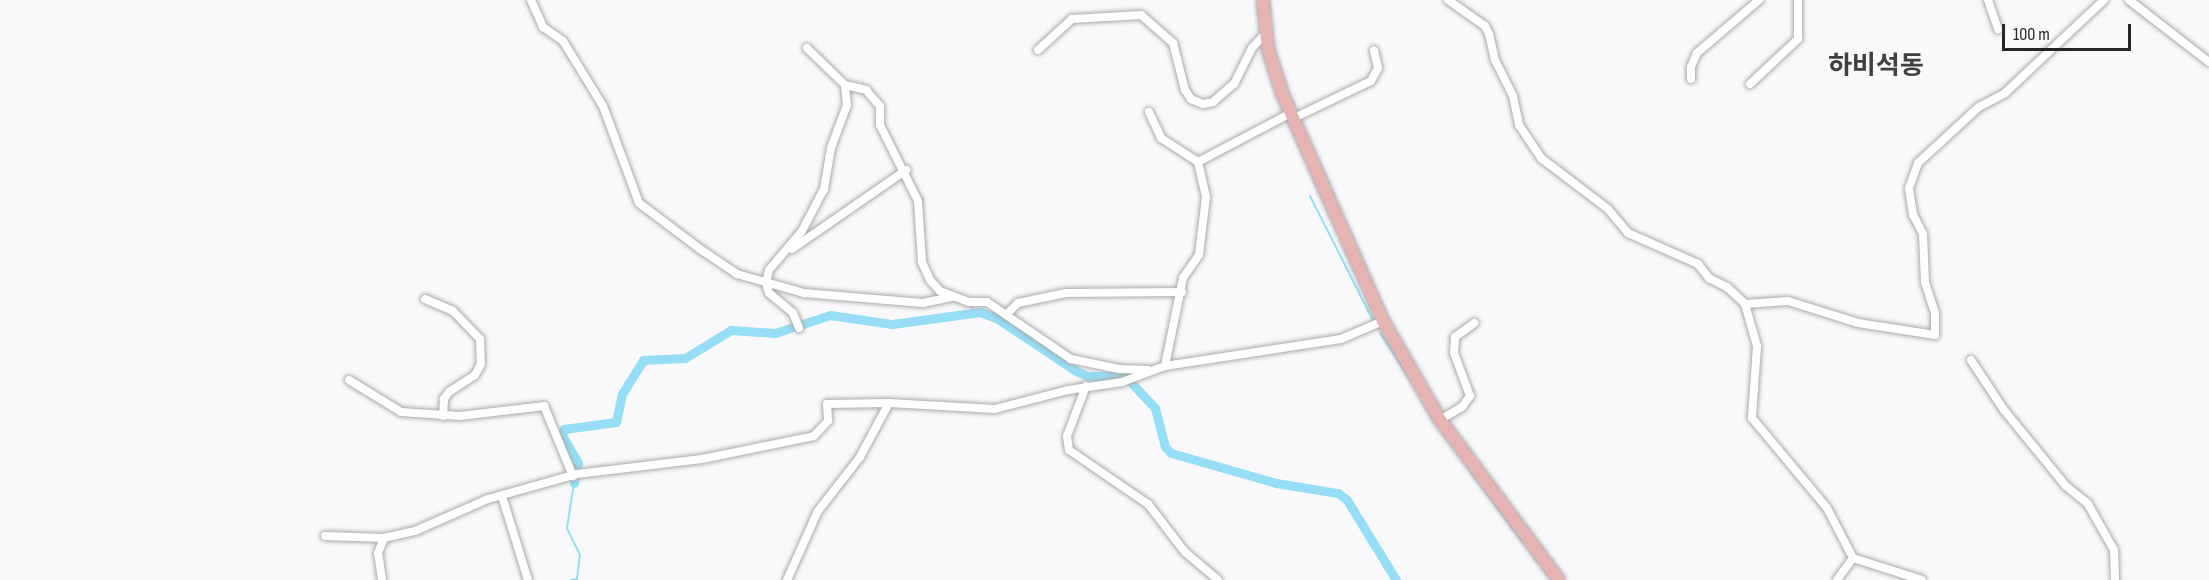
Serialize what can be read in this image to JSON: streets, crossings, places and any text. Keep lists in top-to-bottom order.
{
  "districts": ["하비석동"],
  "scale_bar": "100 m"
}
